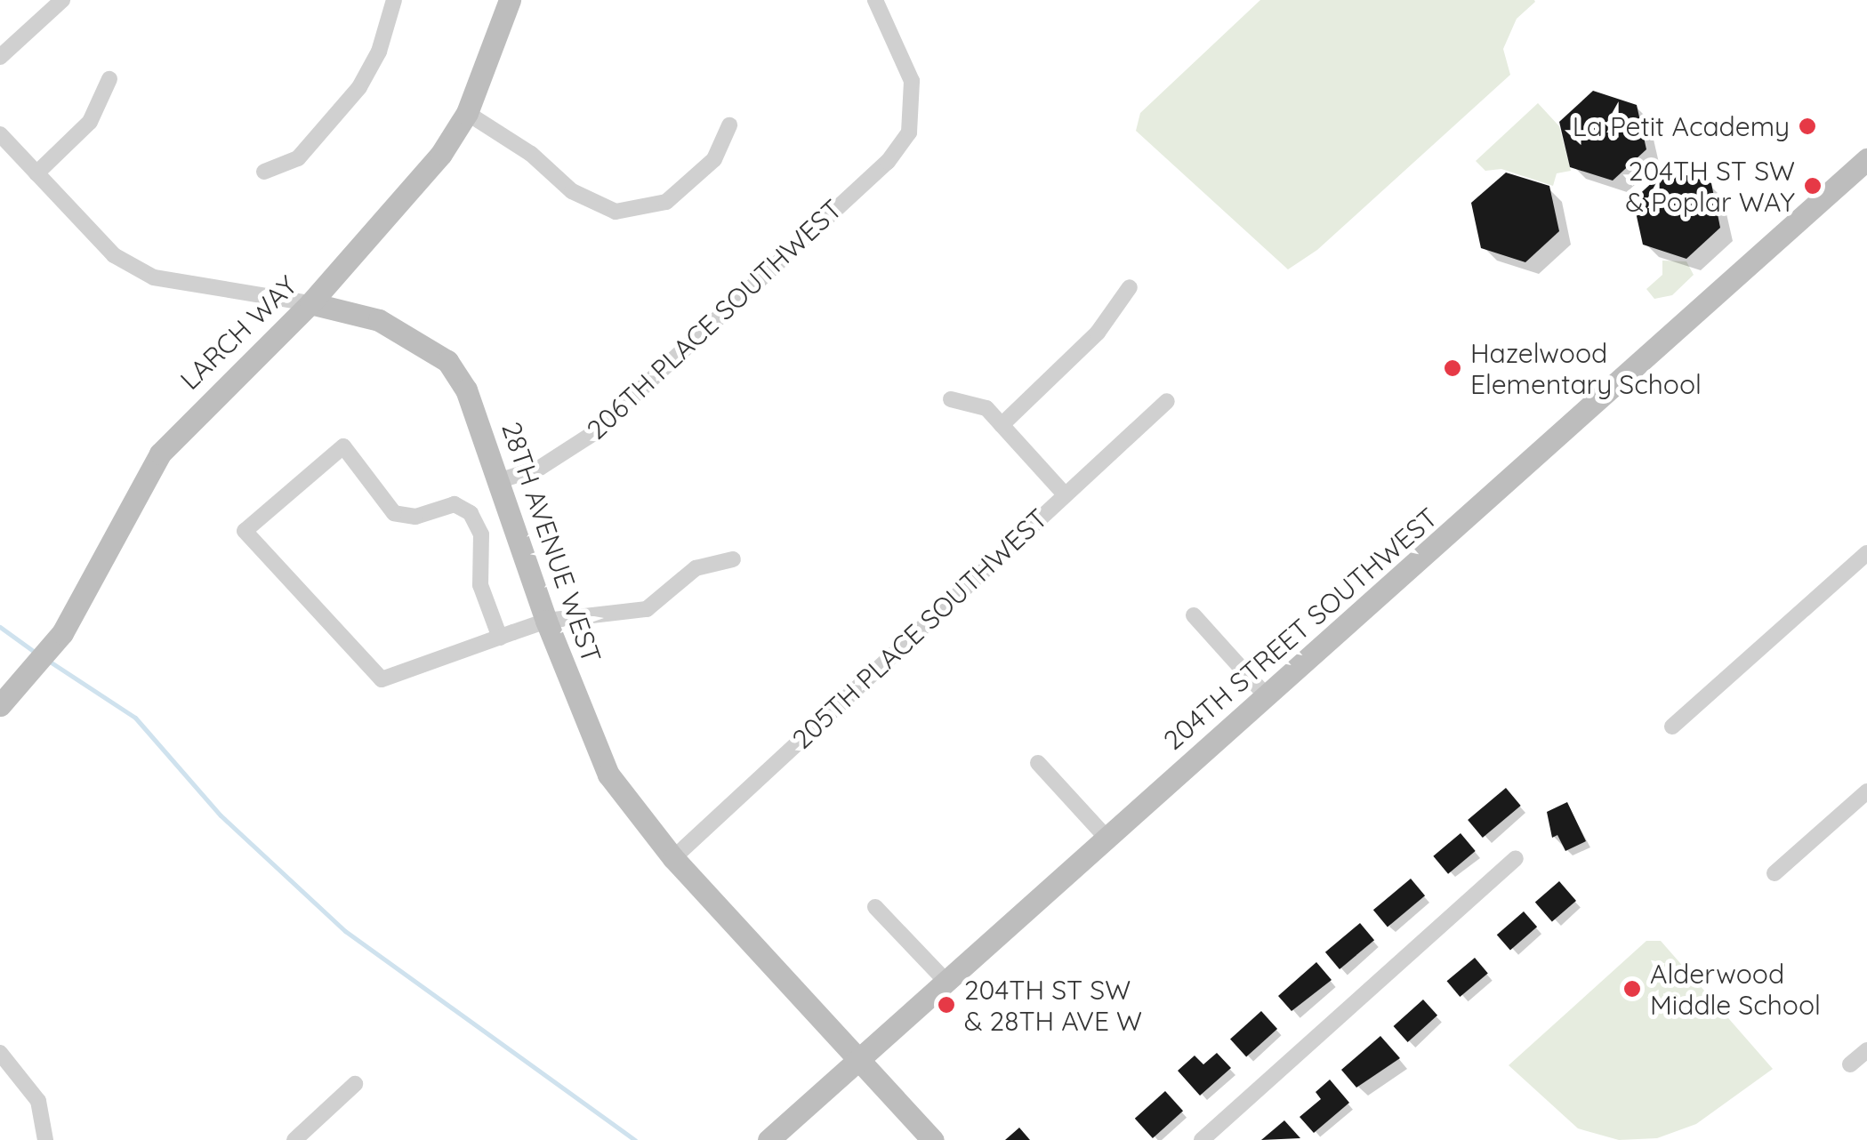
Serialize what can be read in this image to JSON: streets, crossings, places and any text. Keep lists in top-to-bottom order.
{
  "streets": {
    "street": [
      "206TH PLACE SOUTHWEST",
      "LARCH WAY",
      "28TH AVENUE WEST",
      "205TH PLACE SOUTHWEST",
      "204TH STREET SOUTHWEST"
    ]
  },
  "crossings": [
    ["206TH PLACE SOUTHWEST", "28TH AVENUE WEST"],
    ["LARCH WAY", "28TH AVENUE WEST"],
    ["28TH AVENUE WEST", "205TH PLACE SOUTHWEST"],
    ["28TH AVENUE WEST", "204TH STREET SOUTHWEST"]
  ],
  "places": [
    "La Petit Academy",
    "204TH ST SW & Poplar WAY",
    "Hazelwood Elementary School",
    "Alderwood Middle School",
    "204TH ST SW & 28TH AVE W"
  ]
}
